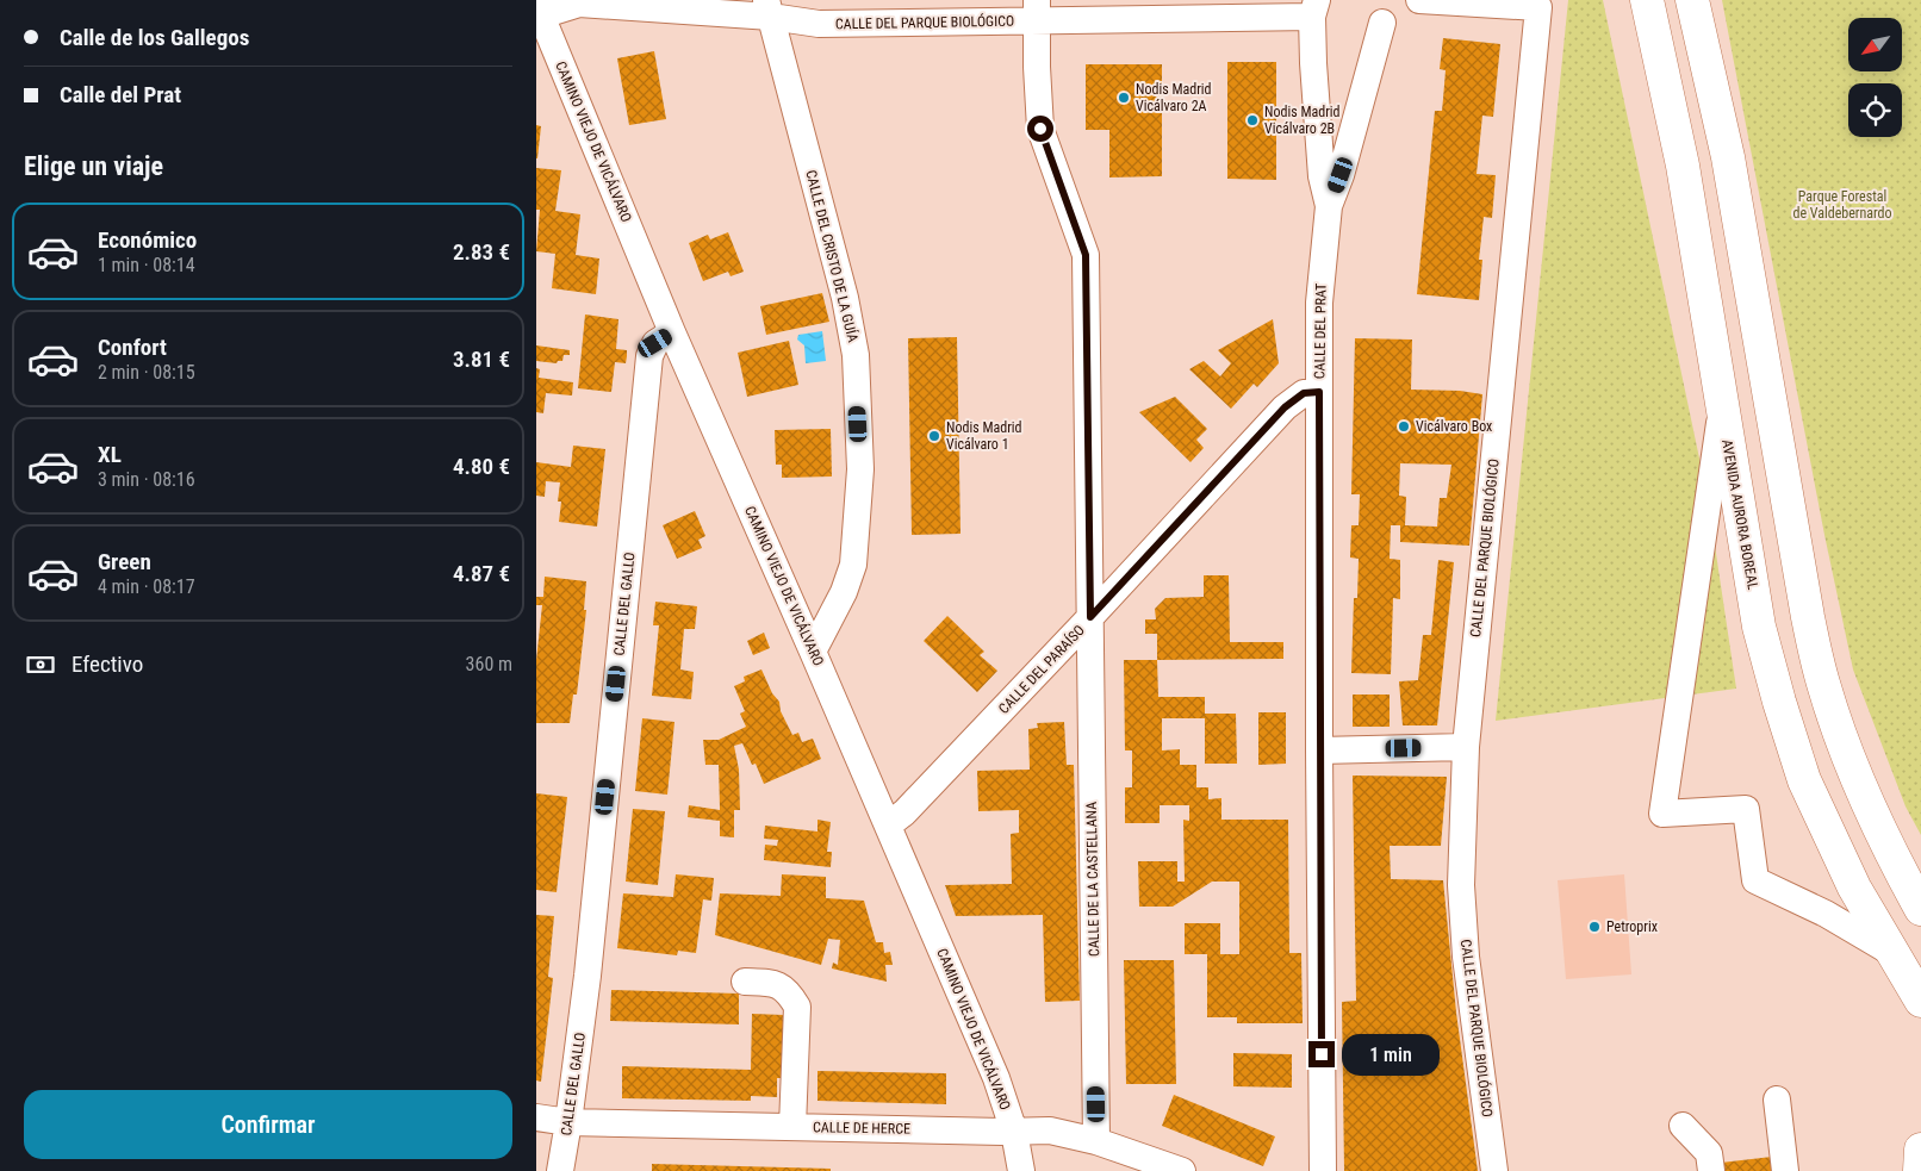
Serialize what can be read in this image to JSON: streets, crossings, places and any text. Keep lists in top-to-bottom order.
{
  "streets": {
    "main road": ["AVENIDA AURORA BOREAL"],
    "street": [
      "CALLE DEL PARQUE BIOLÓGICO",
      "CAMINO VIEJO DE VICÁLVARO",
      "CALLE DEL CRISTO DE LA GUÍA",
      "CALLE DEL PRAT",
      "CALLE DEL GALLO",
      "CALLE DEL PARAÍSO",
      "CALLE DE LA CASTELLANA",
      "CALLE DE HERCE"
    ]
  },
  "crossings": [
    ["CALLE DEL PARQUE BIOLÓGICO", "CAMINO VIEJO DE VICÁLVARO"],
    ["CALLE DEL PARQUE BIOLÓGICO", "CALLE DEL CRISTO DE LA GUÍA"],
    ["CALLE DEL PARQUE BIOLÓGICO", "CALLE DEL PRAT"],
    ["CALLE DEL PARQUE BIOLÓGICO", "CALLE DE LA CASTELLANA"],
    ["CAMINO VIEJO DE VICÁLVARO", "CALLE DEL CRISTO DE LA GUÍA"],
    ["CAMINO VIEJO DE VICÁLVARO", "CALLE DEL GALLO"],
    ["CAMINO VIEJO DE VICÁLVARO", "CALLE DEL PARAÍSO"],
    ["CAMINO VIEJO DE VICÁLVARO", "CALLE DE HERCE"],
    ["CALLE DEL PRAT", "CALLE DEL PARAÍSO"],
    ["CALLE DEL GALLO", "CALLE DE HERCE"],
    ["CALLE DEL PARAÍSO", "CALLE DE LA CASTELLANA"],
    ["CALLE DE LA CASTELLANA", "CALLE DE HERCE"]
  ],
  "parks": ["Parque Forestal de Valdebernardo"],
  "places": [
    "Nodis Madrid Vicálvaro 2A",
    "Nodis Madrid Vicálvaro 2B",
    "Vicálvaro Box",
    "Nodis Madrid Vicálvaro 1",
    "Petroprix"
  ],
  "north": "bottom left",
  "page": {
    "banner": ["Calle de los Gallegos", "Calle del Prat"],
    "heading": "Elige un viaje",
    "list": [
      {
        "name": "Económico",
        "note": "1 min · 08:14",
        "value": "2.83 €"
      },
      {
        "name": "Confort",
        "note": "2 min · 08:15",
        "value": "3.81 €"
      },
      {
        "name": "XL",
        "note": "3 min · 08:16",
        "value": "4.80 €"
      },
      {
        "name": "Green",
        "note": "4 min · 08:17",
        "value": "4.87 €"
      }
    ],
    "pay": ["Efectivo", "360 m"],
    "bubble": "1 min",
    "buttons": "Confirmar"
  }
}
